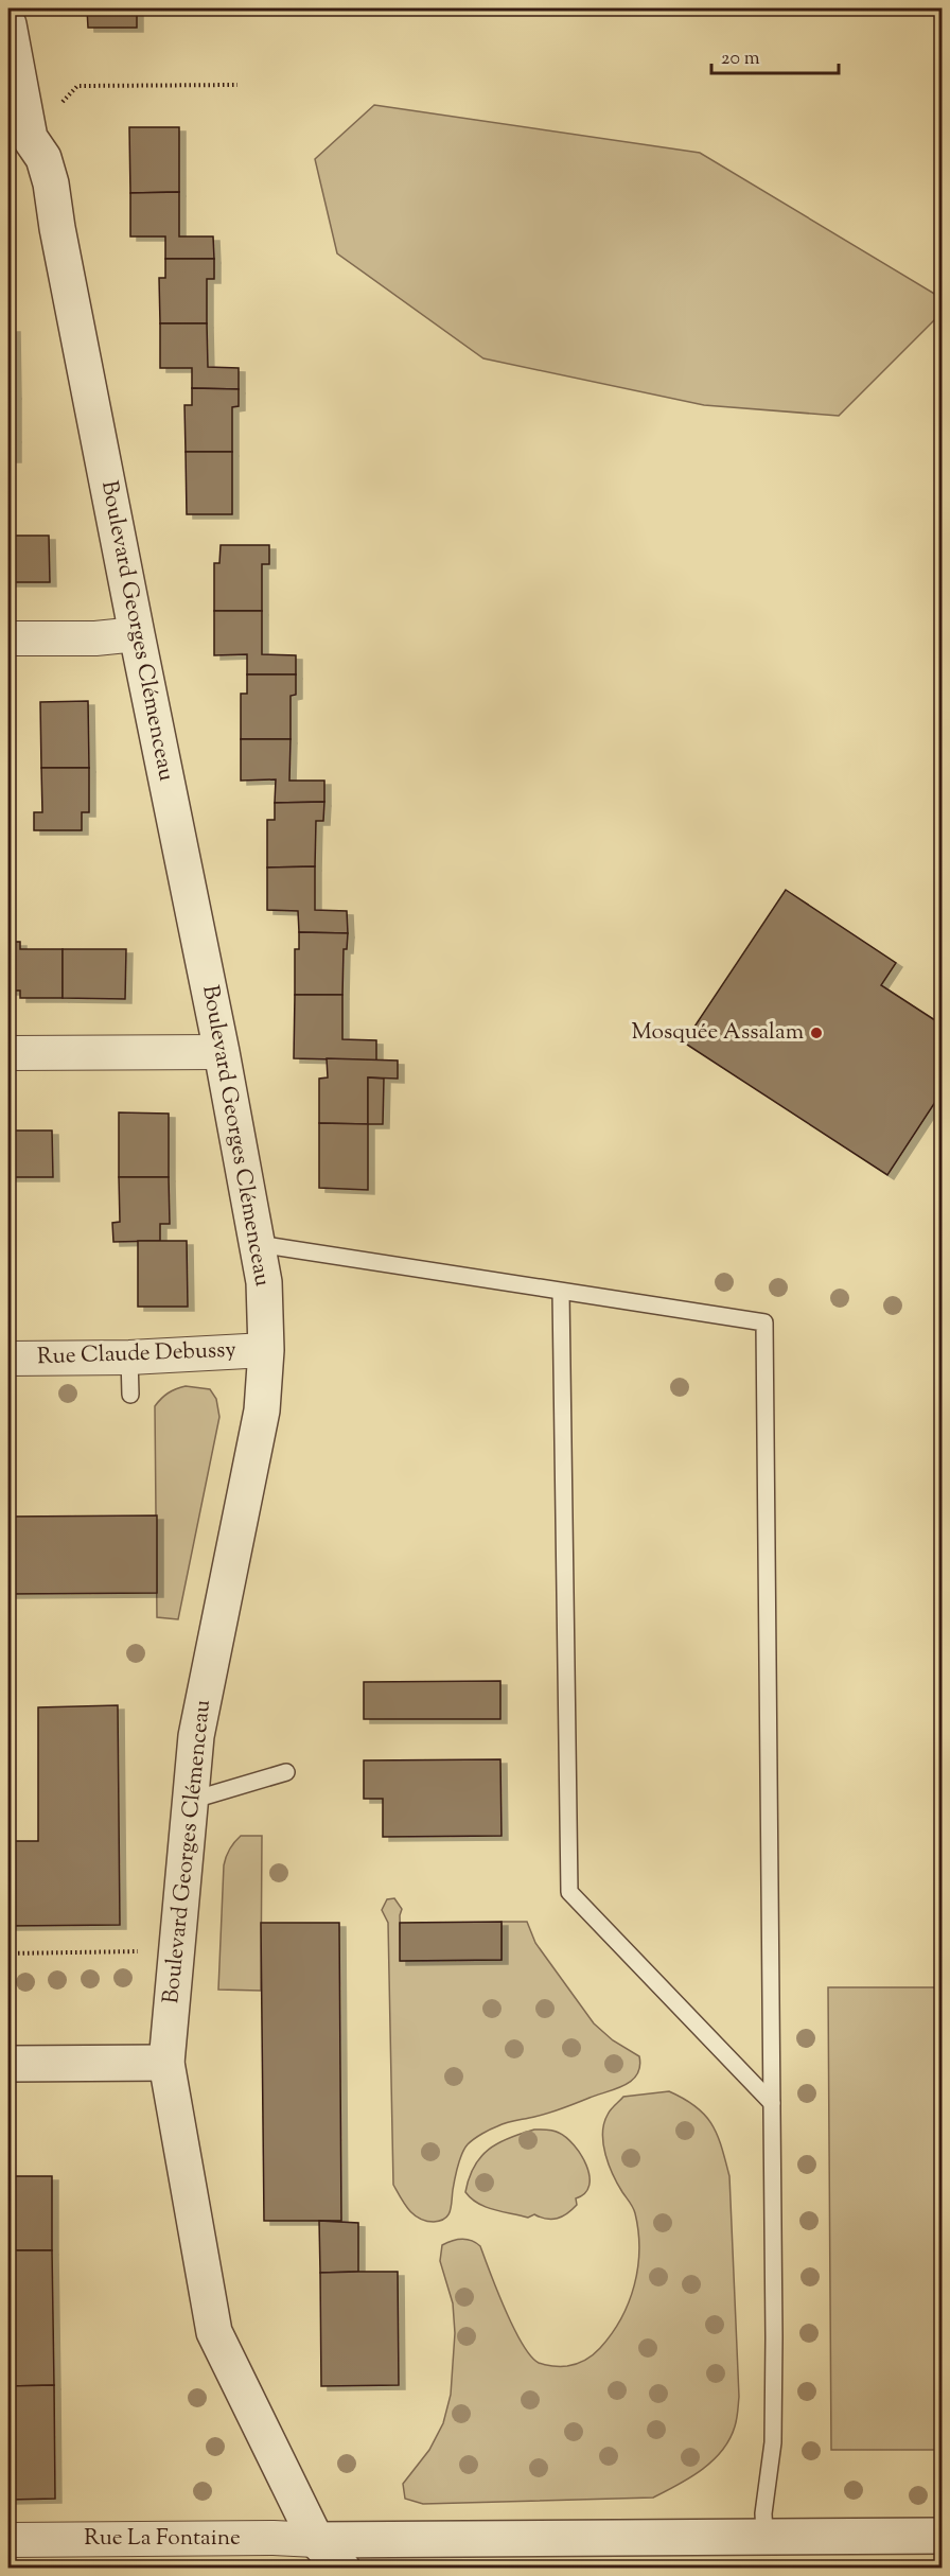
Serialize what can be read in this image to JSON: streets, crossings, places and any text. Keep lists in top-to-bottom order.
{
  "streets": {
    "street": ["Boulevard Georges Clémenceau", "Rue Claude Debussy", "Rue La Fontaine"]
  },
  "crossings": [
    ["Boulevard Georges Clémenceau", "Rue Claude Debussy"],
    ["Boulevard Georges Clémenceau", "Rue La Fontaine"]
  ],
  "places": ["Mosquée Assalam"],
  "scale_bar": "20 m"
}
